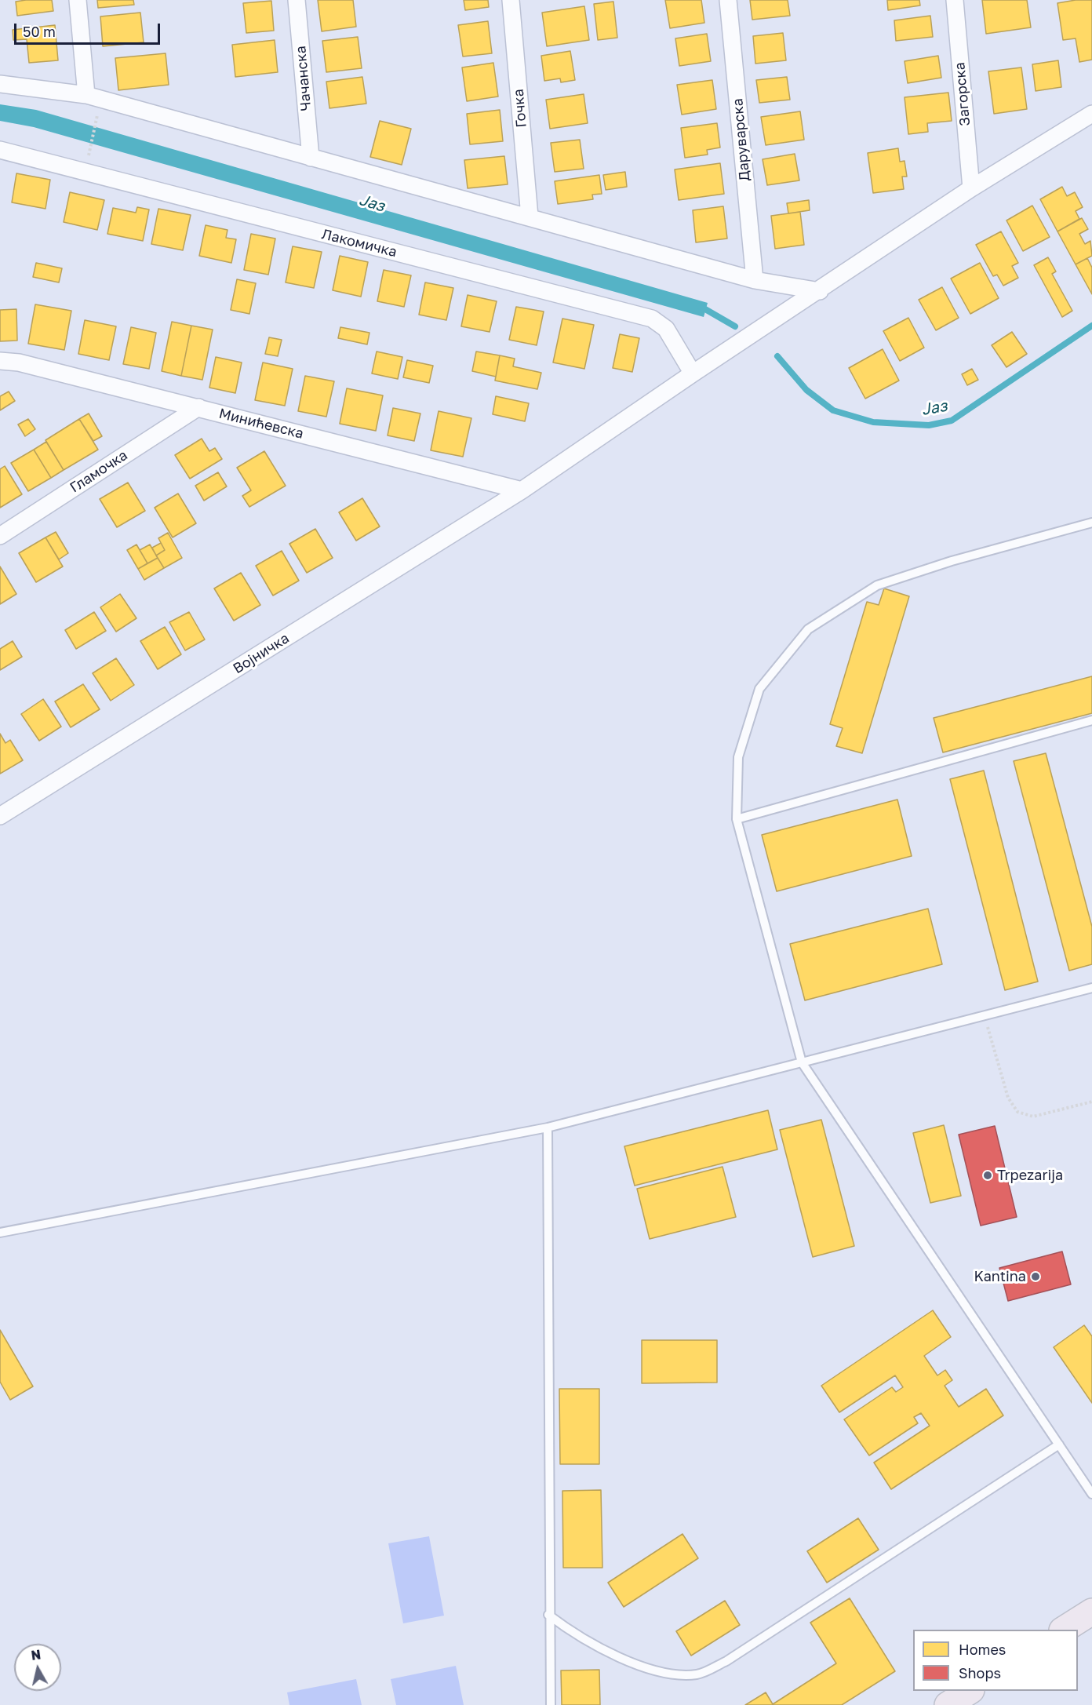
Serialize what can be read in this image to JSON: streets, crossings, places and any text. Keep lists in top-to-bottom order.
{
  "streets": {
    "street": [
      "Чачанска",
      "Загорска",
      "Гочка",
      "Даруварска",
      "Лакомичка",
      "Минићевска",
      "Гламочка",
      "Војничка"
    ]
  },
  "crossings": [
    ["Загорска", "Војничка"],
    ["Лакомичка", "Војничка"],
    ["Минићевска", "Гламочка"],
    ["Минићевска", "Војничка"]
  ],
  "water": ["Јаз"],
  "places": ["Trpezarija", "Kantina"],
  "legend": ["Homes", "Shops"],
  "scale_bar": "50 m",
  "north": "top"
}
